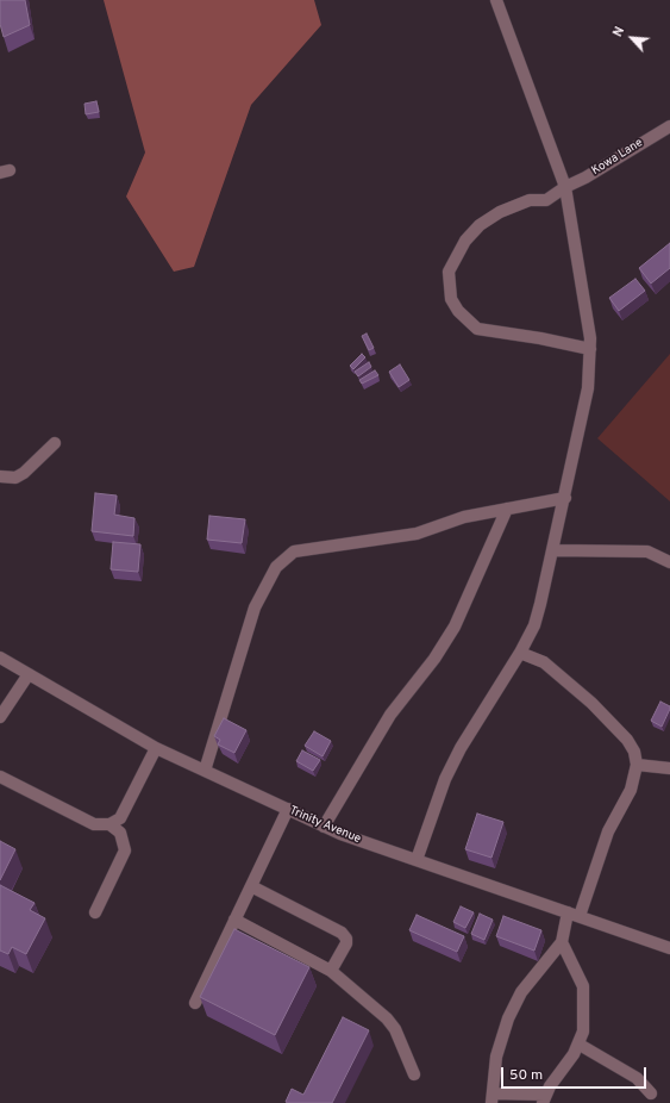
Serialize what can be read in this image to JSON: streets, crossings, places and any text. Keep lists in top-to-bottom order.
{
  "streets": {
    "street": ["Kowa Lane", "Trinity Avenue"]
  },
  "scale_bar": "50 m",
  "north": "top left"
}
